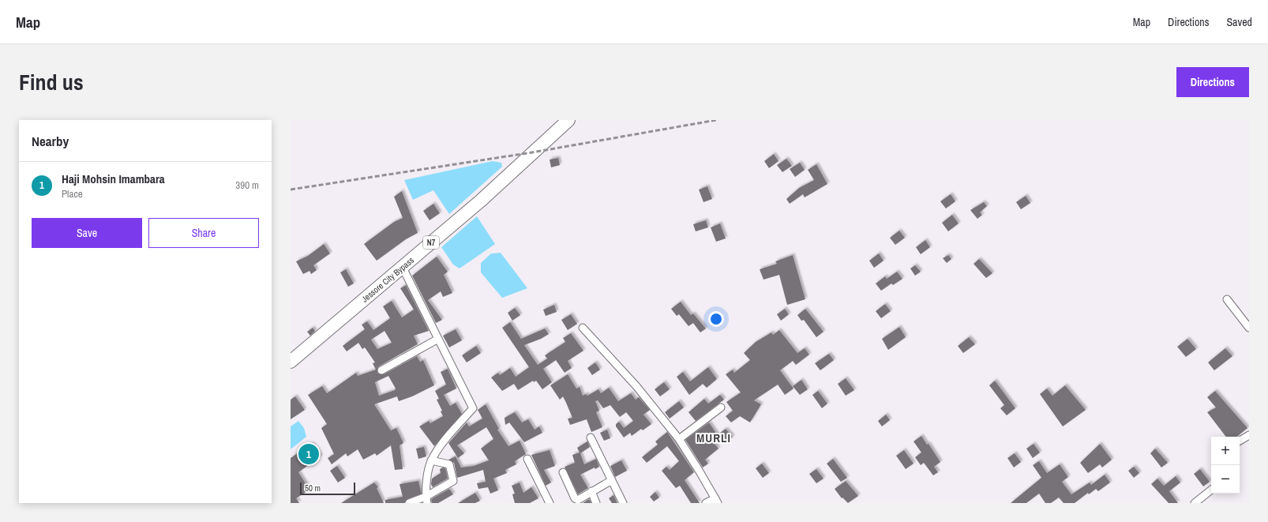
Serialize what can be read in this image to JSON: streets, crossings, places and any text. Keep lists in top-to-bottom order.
{
  "streets": {
    "highway": ["N7", "Jessore City Bypass"]
  },
  "districts": ["MURLI"],
  "scale_bar": "50 m",
  "page": {
    "header": "Map",
    "nav": ["Map", "Directions", "Saved"],
    "title": "Find us",
    "buttons": [
      "Directions",
      ["Save", "Share"]
    ],
    "heading": "Nearby",
    "list": [
      {
        "mark": "1",
        "name": "Haji Mohsin Imambara",
        "note": "Place",
        "value": "390 m"
      }
    ],
    "map_buttons": ["+", "−"],
    "pins": "1",
    "scale": "50 m"
  }
}
